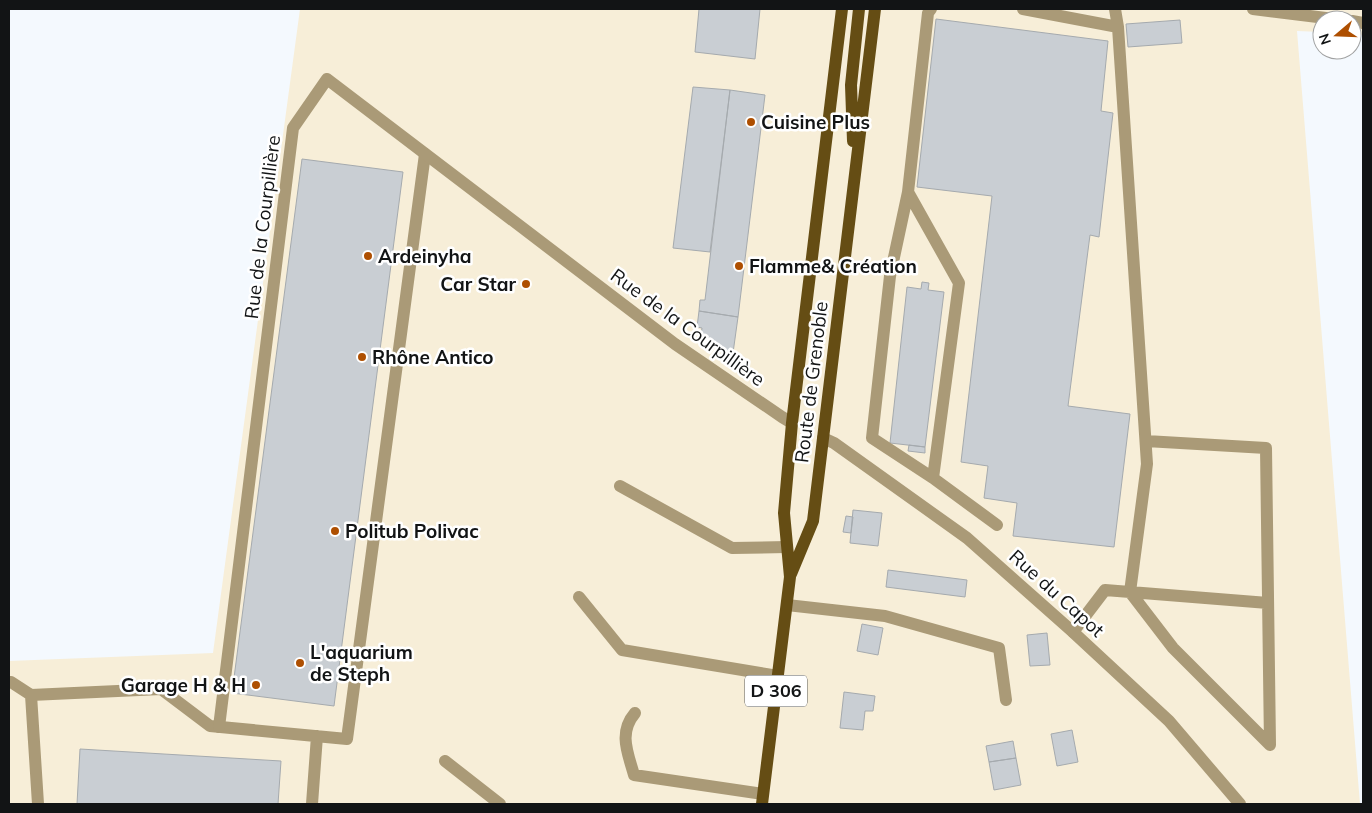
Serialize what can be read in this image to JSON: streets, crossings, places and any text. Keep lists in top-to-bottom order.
{
  "streets": {
    "main road": ["Route de Grenoble", "D 306"],
    "street": ["Rue de la Courpillière", "Rue du Capot"]
  },
  "crossings": [
    ["Rue de la Courpillière", "Route de Grenoble"],
    ["Route de Grenoble", "Rue du Capot"]
  ],
  "places": [
    "Cuisine Plus",
    "Ardeinyha",
    "Flamme& Création",
    "Car Star",
    "Rhône Antico",
    "Politub Polivac",
    "L'aquarium de Steph",
    "Garage H & H"
  ],
  "north": "left"
}
